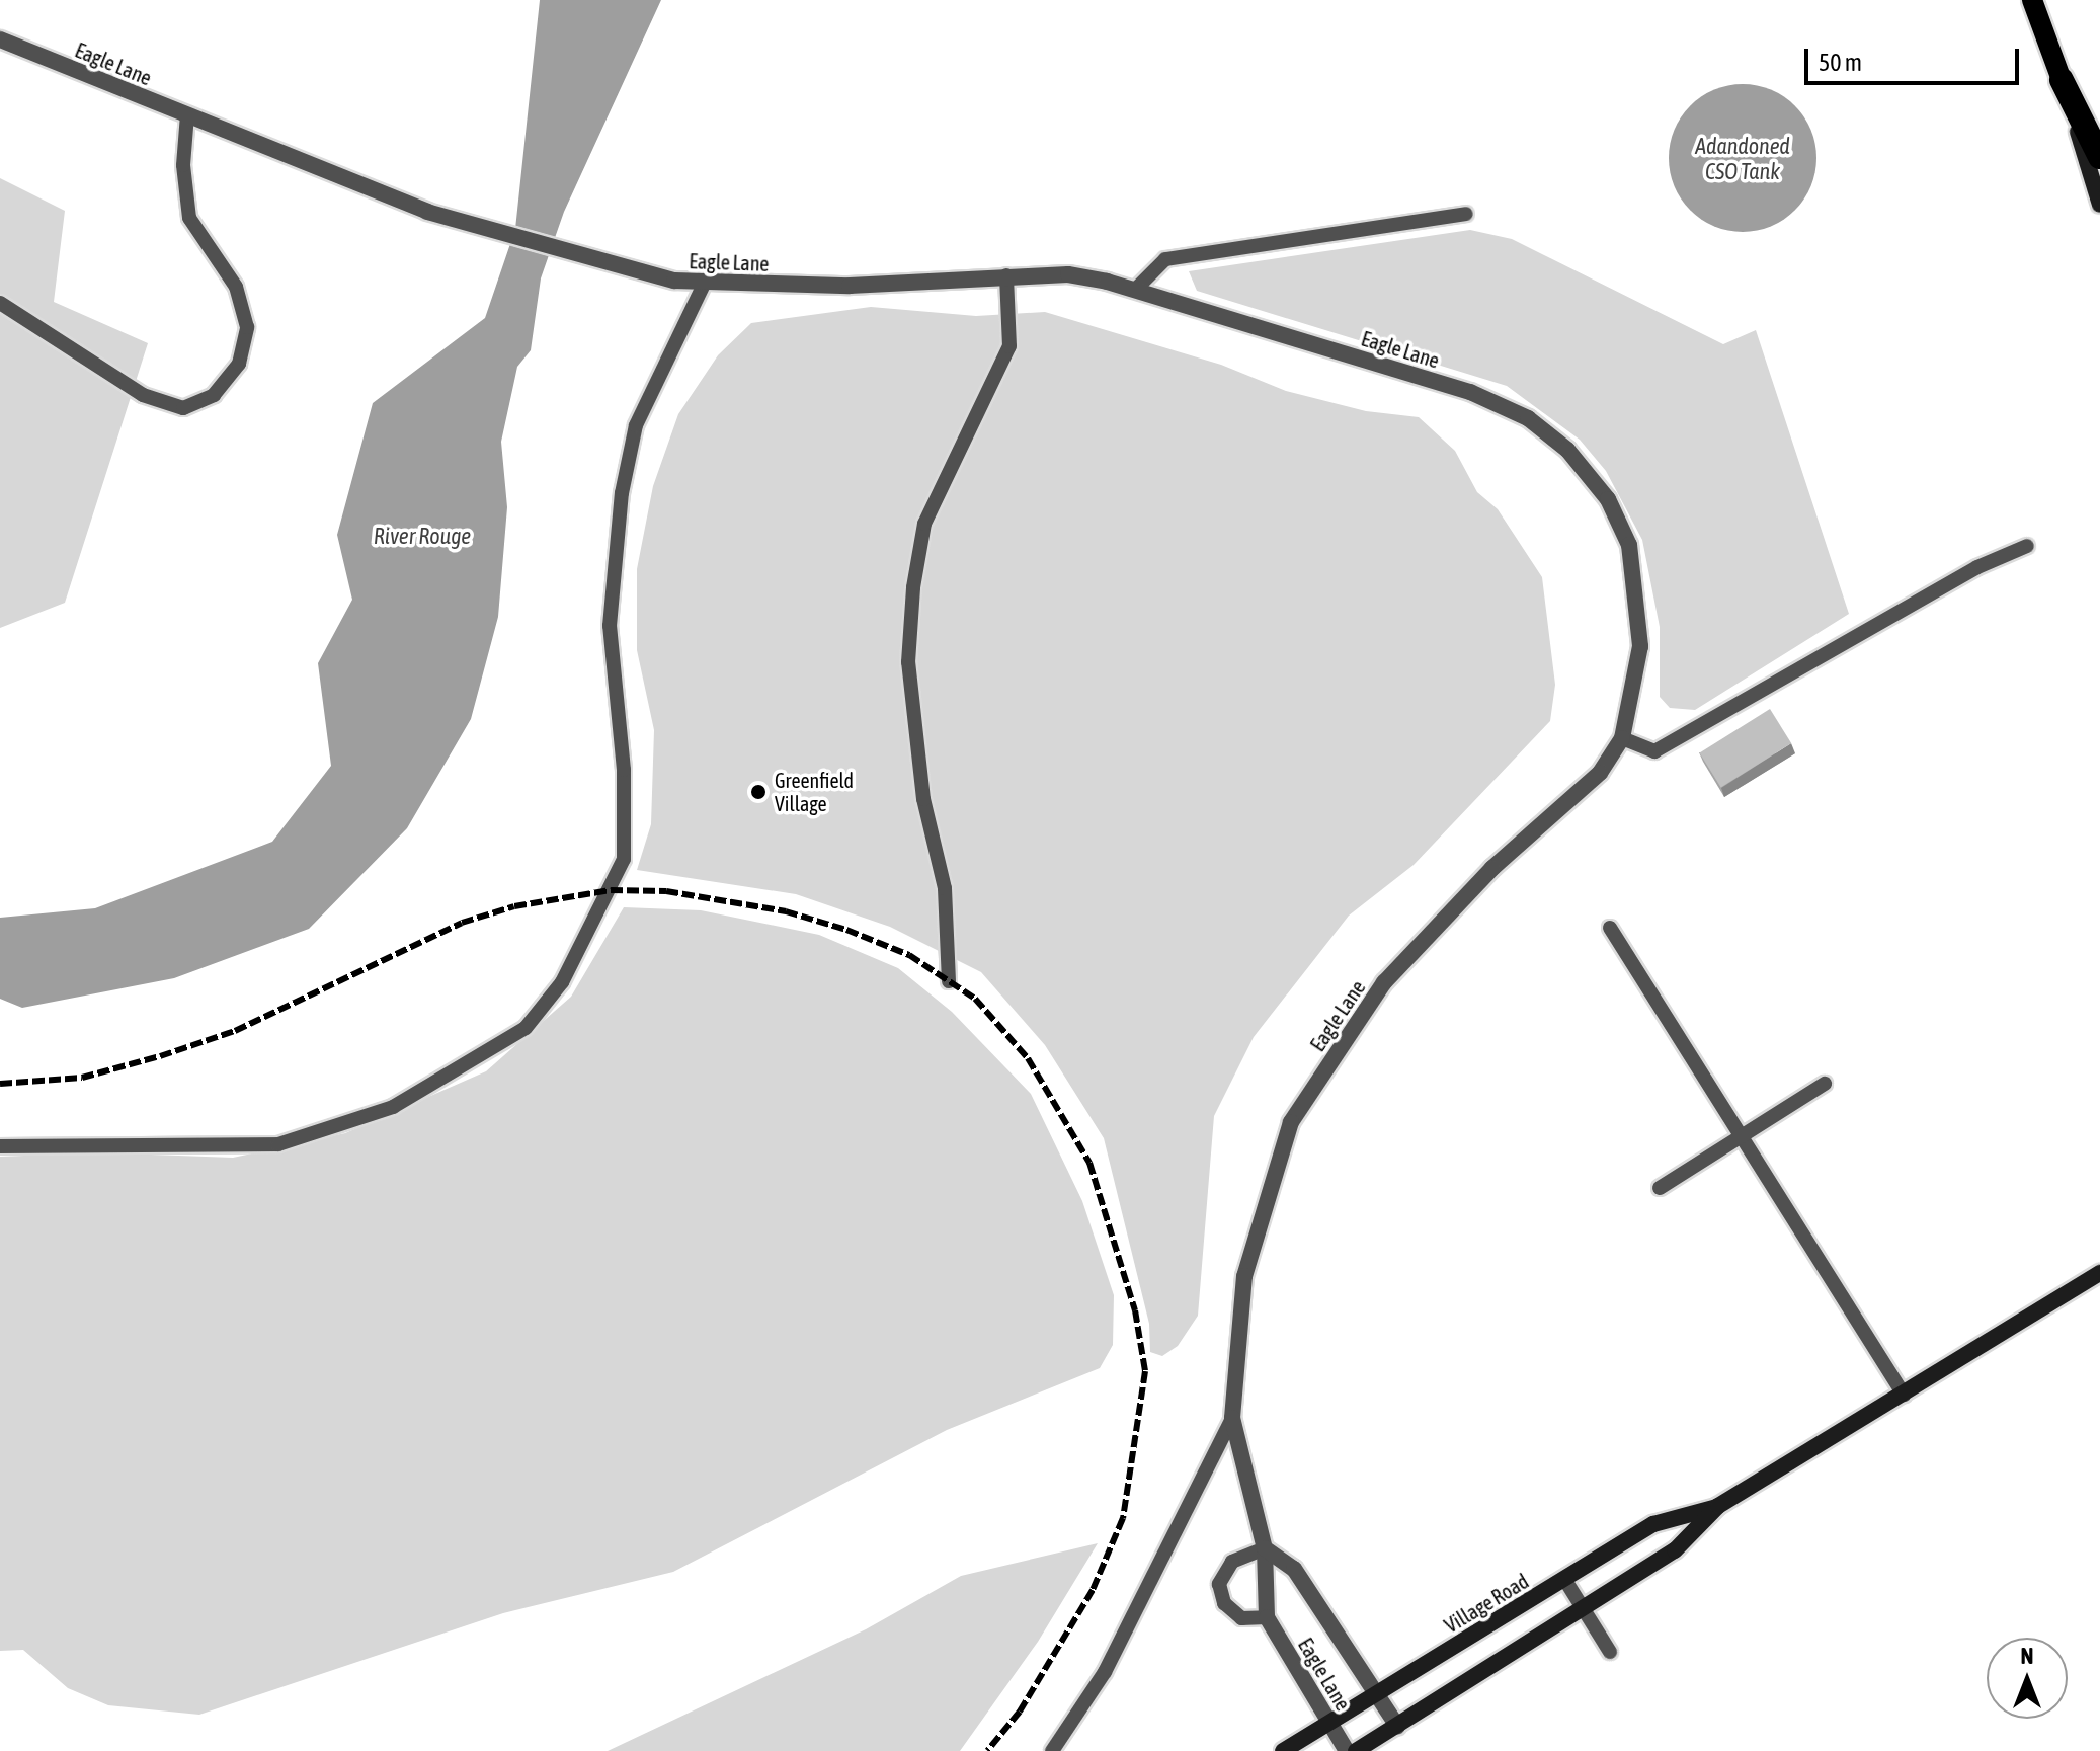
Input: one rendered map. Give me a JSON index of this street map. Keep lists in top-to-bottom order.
{
  "streets": {
    "street": ["Eagle Lane", "Village Road"]
  },
  "crossings": [
    ["Eagle Lane", "Village Road"]
  ],
  "water": ["Adandoned CSO Tank", "River Rouge"],
  "places": ["Greenfield Village"],
  "scale_bar": "50 m",
  "north": "top"
}
